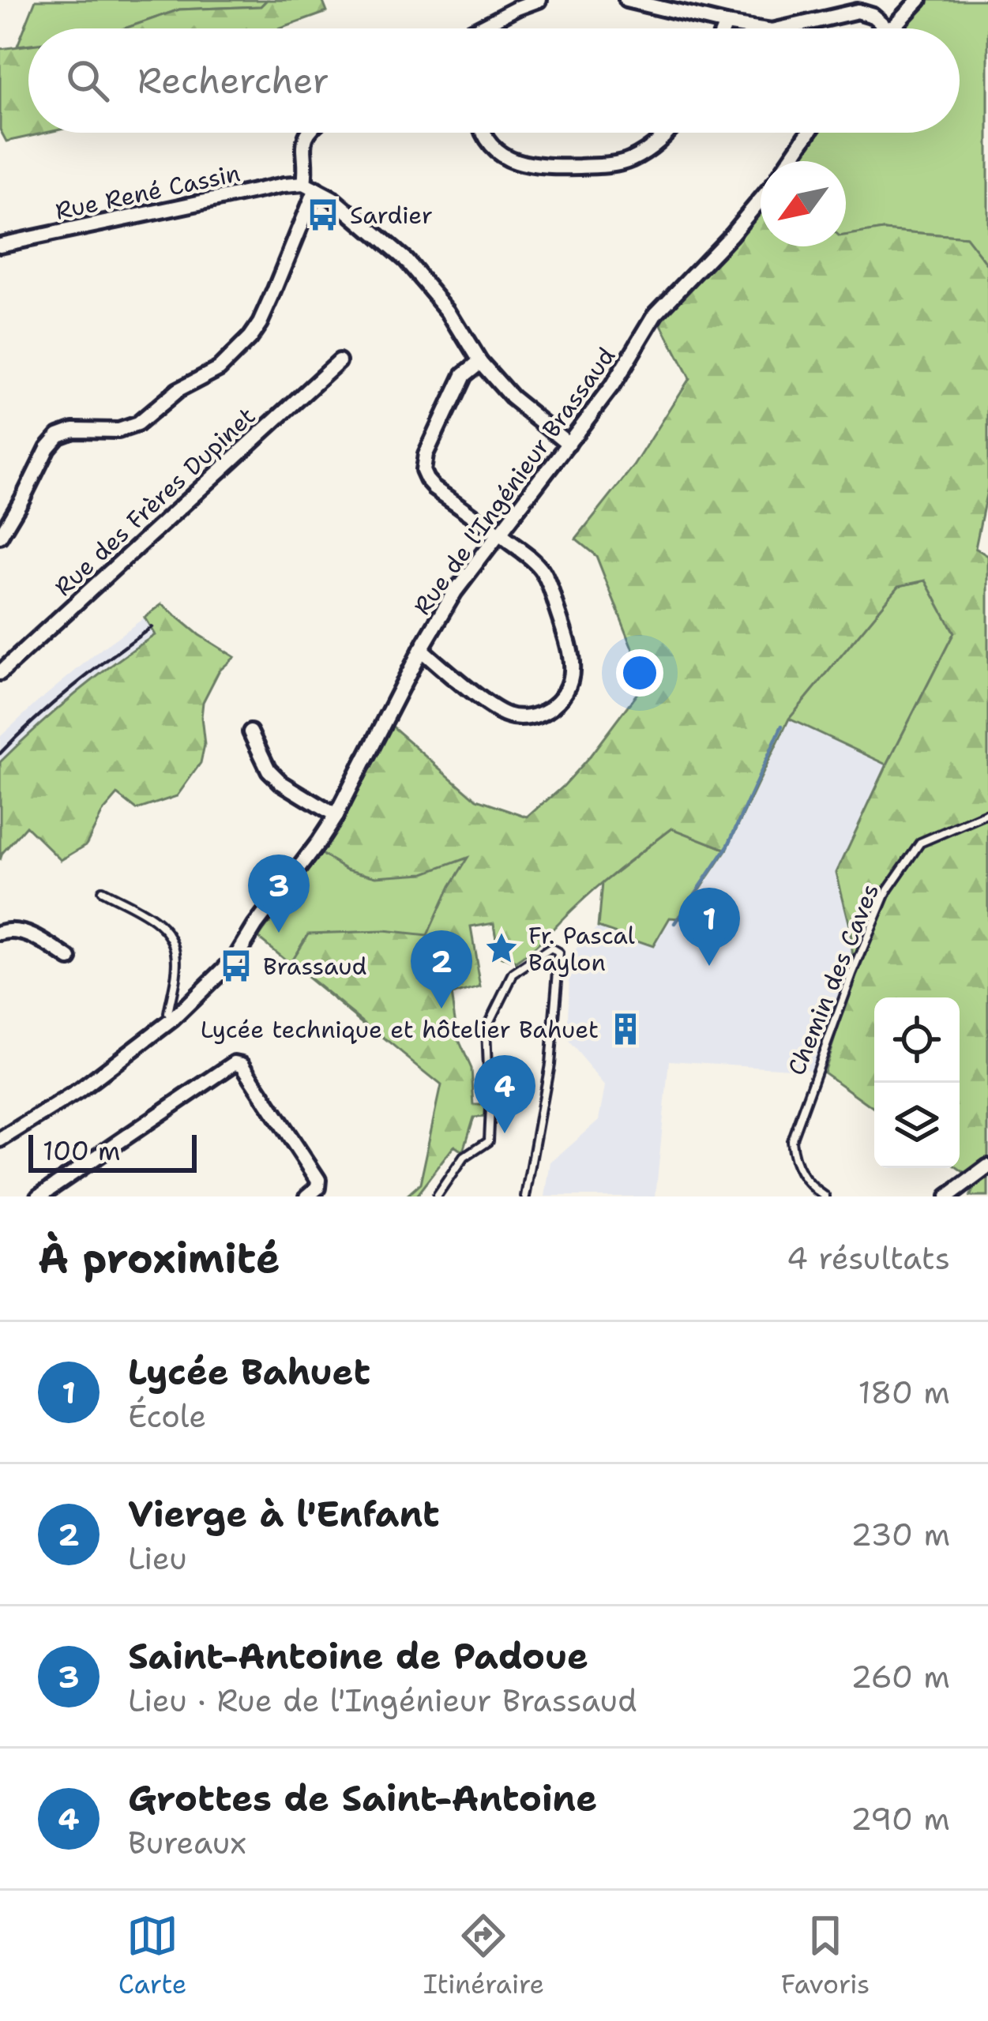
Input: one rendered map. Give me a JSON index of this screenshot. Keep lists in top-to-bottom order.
{
  "streets": {
    "street": ["Rue René Cassin", "Rue de l'Ingénieur Brassaud", "Rue des Frères Dupinet"],
    "lane": ["Chemin des Caves"]
  },
  "places": {
    "bus stop": ["Sardier", "Brassaud"],
    "place": ["Fr. Pascal Baylon"],
    "building": ["Lycée technique et hôtelier Bahuet"]
  },
  "scale_bar": "100 m",
  "north": "bottom left",
  "page": {
    "search": "Rechercher",
    "pins": [
      "3",
      "1",
      "2",
      "4"
    ],
    "scale": "100 m",
    "heading": ["À proximité", "4 résultats"],
    "list": [
      {
        "mark": "1",
        "name": "Lycée Bahuet",
        "note": "École",
        "value": "180 m"
      },
      {
        "mark": "2",
        "name": "Vierge à l'Enfant",
        "note": "Lieu",
        "value": "230 m"
      },
      {
        "mark": "3",
        "name": "Saint-Antoine de Padoue",
        "note": "Lieu · Rue de l'Ingénieur Brassaud",
        "value": "260 m"
      },
      {
        "mark": "4",
        "name": "Grottes de Saint-Antoine",
        "note": "Bureaux",
        "value": "290 m"
      }
    ],
    "nav": ["Carte", "Itinéraire", "Favoris"]
  }
}
